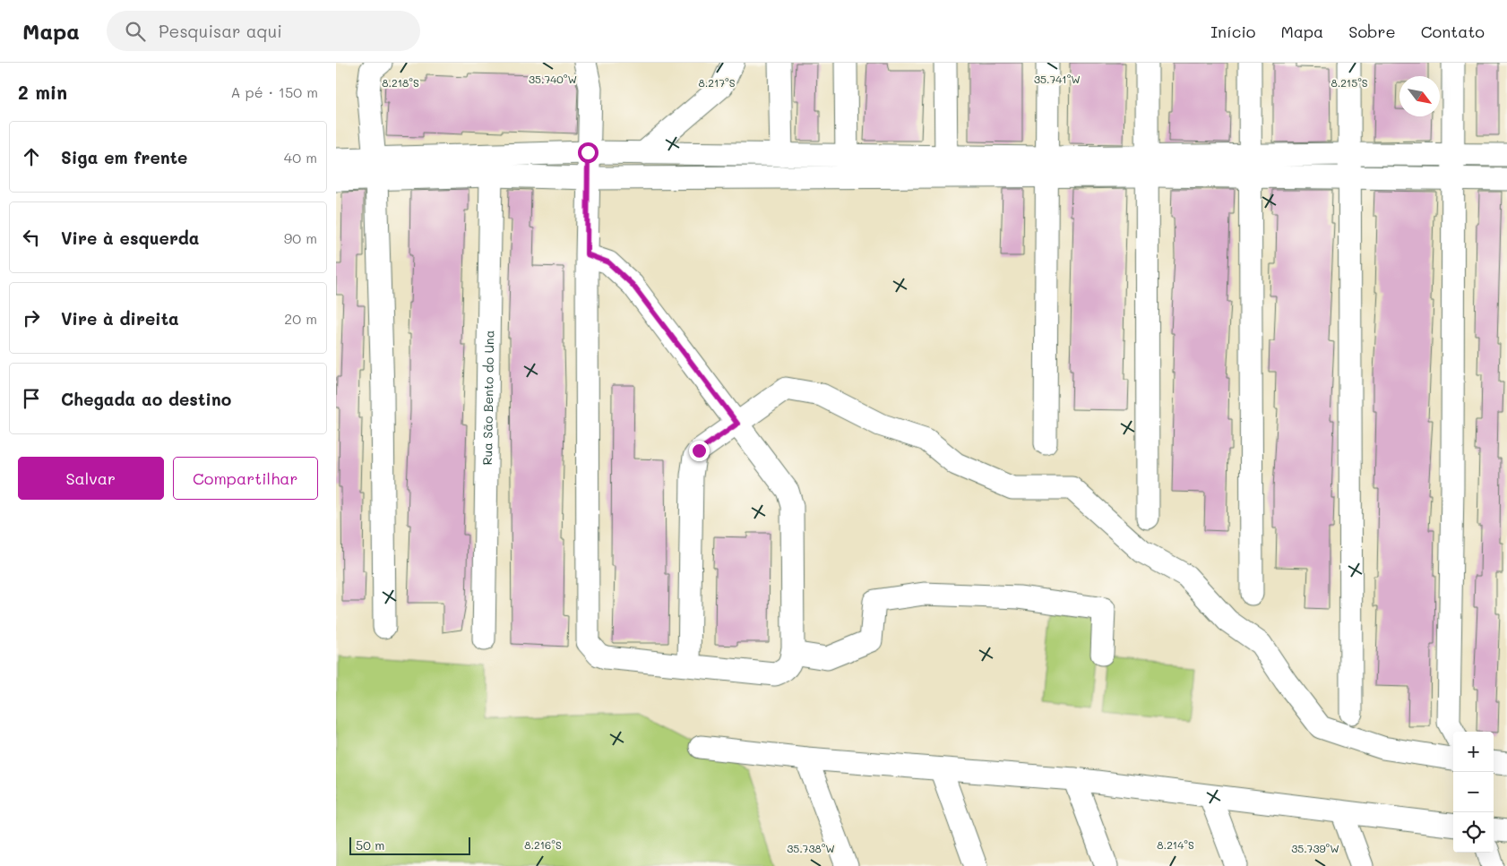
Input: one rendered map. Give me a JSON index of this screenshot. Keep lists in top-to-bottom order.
{
  "streets": {
    "street": ["Rua São Bento do Una"]
  },
  "scale_bar": "50 m",
  "north": "bottom right",
  "page": {
    "header": "Mapa",
    "search": "Pesquisar aqui",
    "nav": [
      "Início",
      "Mapa",
      "Sobre",
      "Contato"
    ],
    "heading": ["2 min", "A pé · 150 m"],
    "list": [
      ["Siga em frente", "40 m"],
      ["Vire à esquerda", "90 m"],
      ["Vire à direita", "20 m"],
      "Chegada ao destino"
    ],
    "buttons": ["Salvar", "Compartilhar"],
    "map_buttons": ["+", "−"],
    "scale": "50 m"
  },
  "coordinates": [
    "35.740°W",
    "35.741°W",
    "8.218°S",
    "8.217°S",
    "8.215°S",
    "8.216°S",
    "8.214°S",
    "35.738°W",
    "35.739°W"
  ]
}
